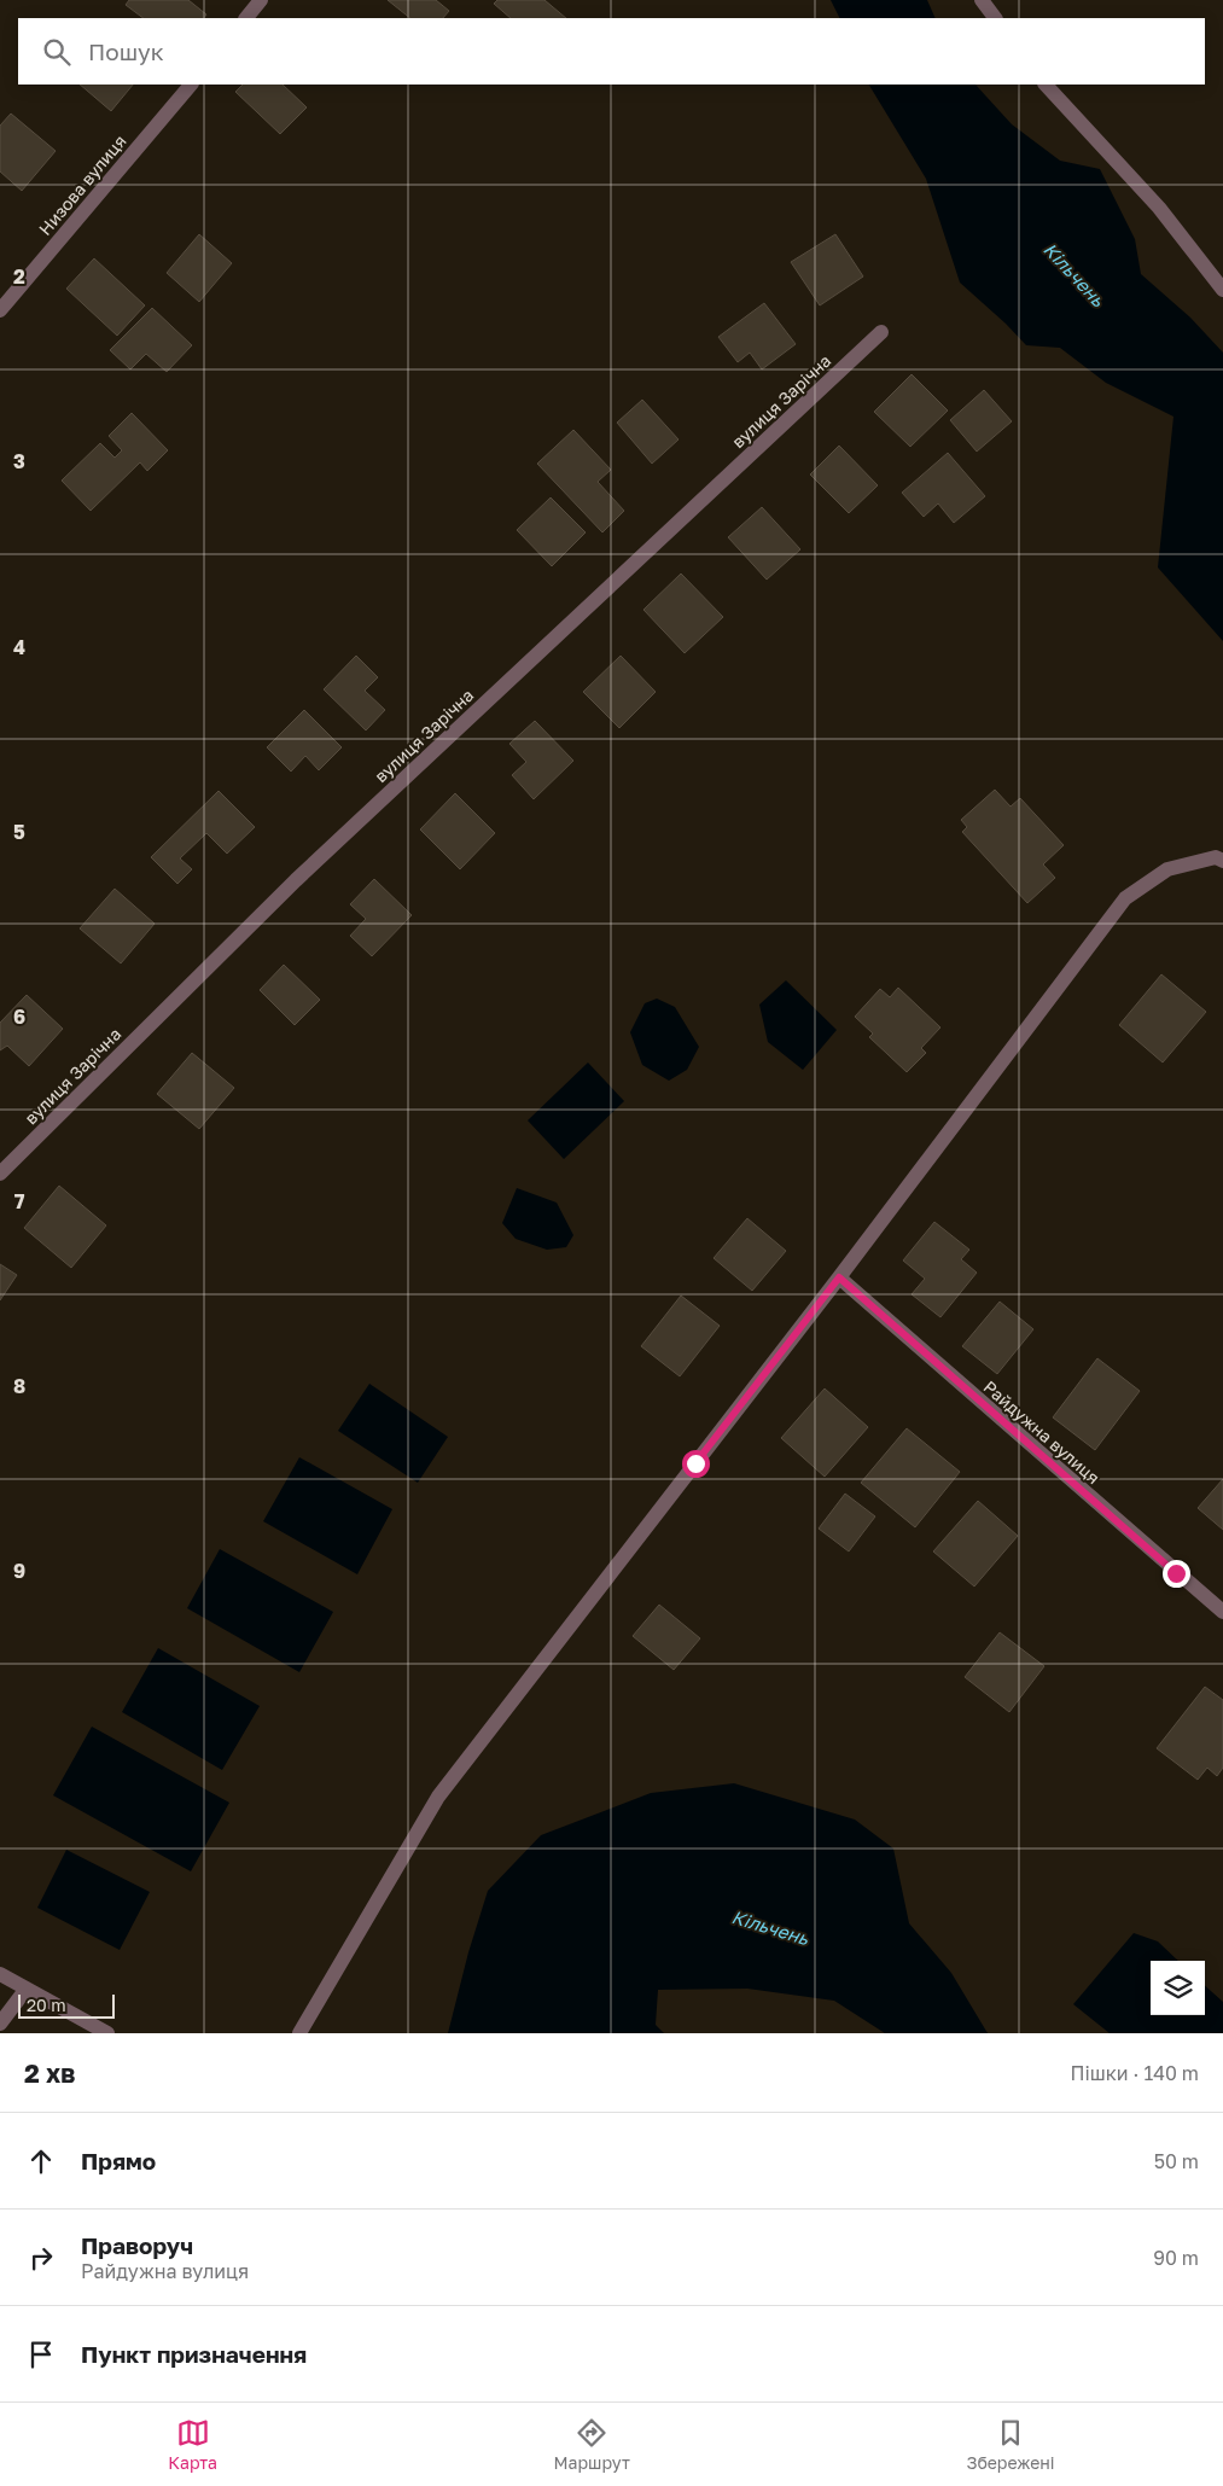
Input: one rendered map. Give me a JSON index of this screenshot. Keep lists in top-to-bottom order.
{
  "streets": {
    "street": ["Низова вулиця", "вулиця Зарічна", "Райдужна вулиця"]
  },
  "water": ["Кільчень"],
  "scale_bar": "20 m",
  "page": {
    "search": "Пошук",
    "scale": "20 m",
    "heading": ["2 хв", "Пішки · 140 m"],
    "list": [
      ["Прямо", "50 m"],
      ["Праворуч", "Райдужна вулиця", "90 m"],
      "Пункт призначення"
    ],
    "nav": ["Карта", "Маршрут", "Збережені"]
  },
  "grid": {
    "rows": [
      "2",
      "3",
      "4",
      "5",
      "6",
      "7",
      "8",
      "9"
    ]
  }
}
